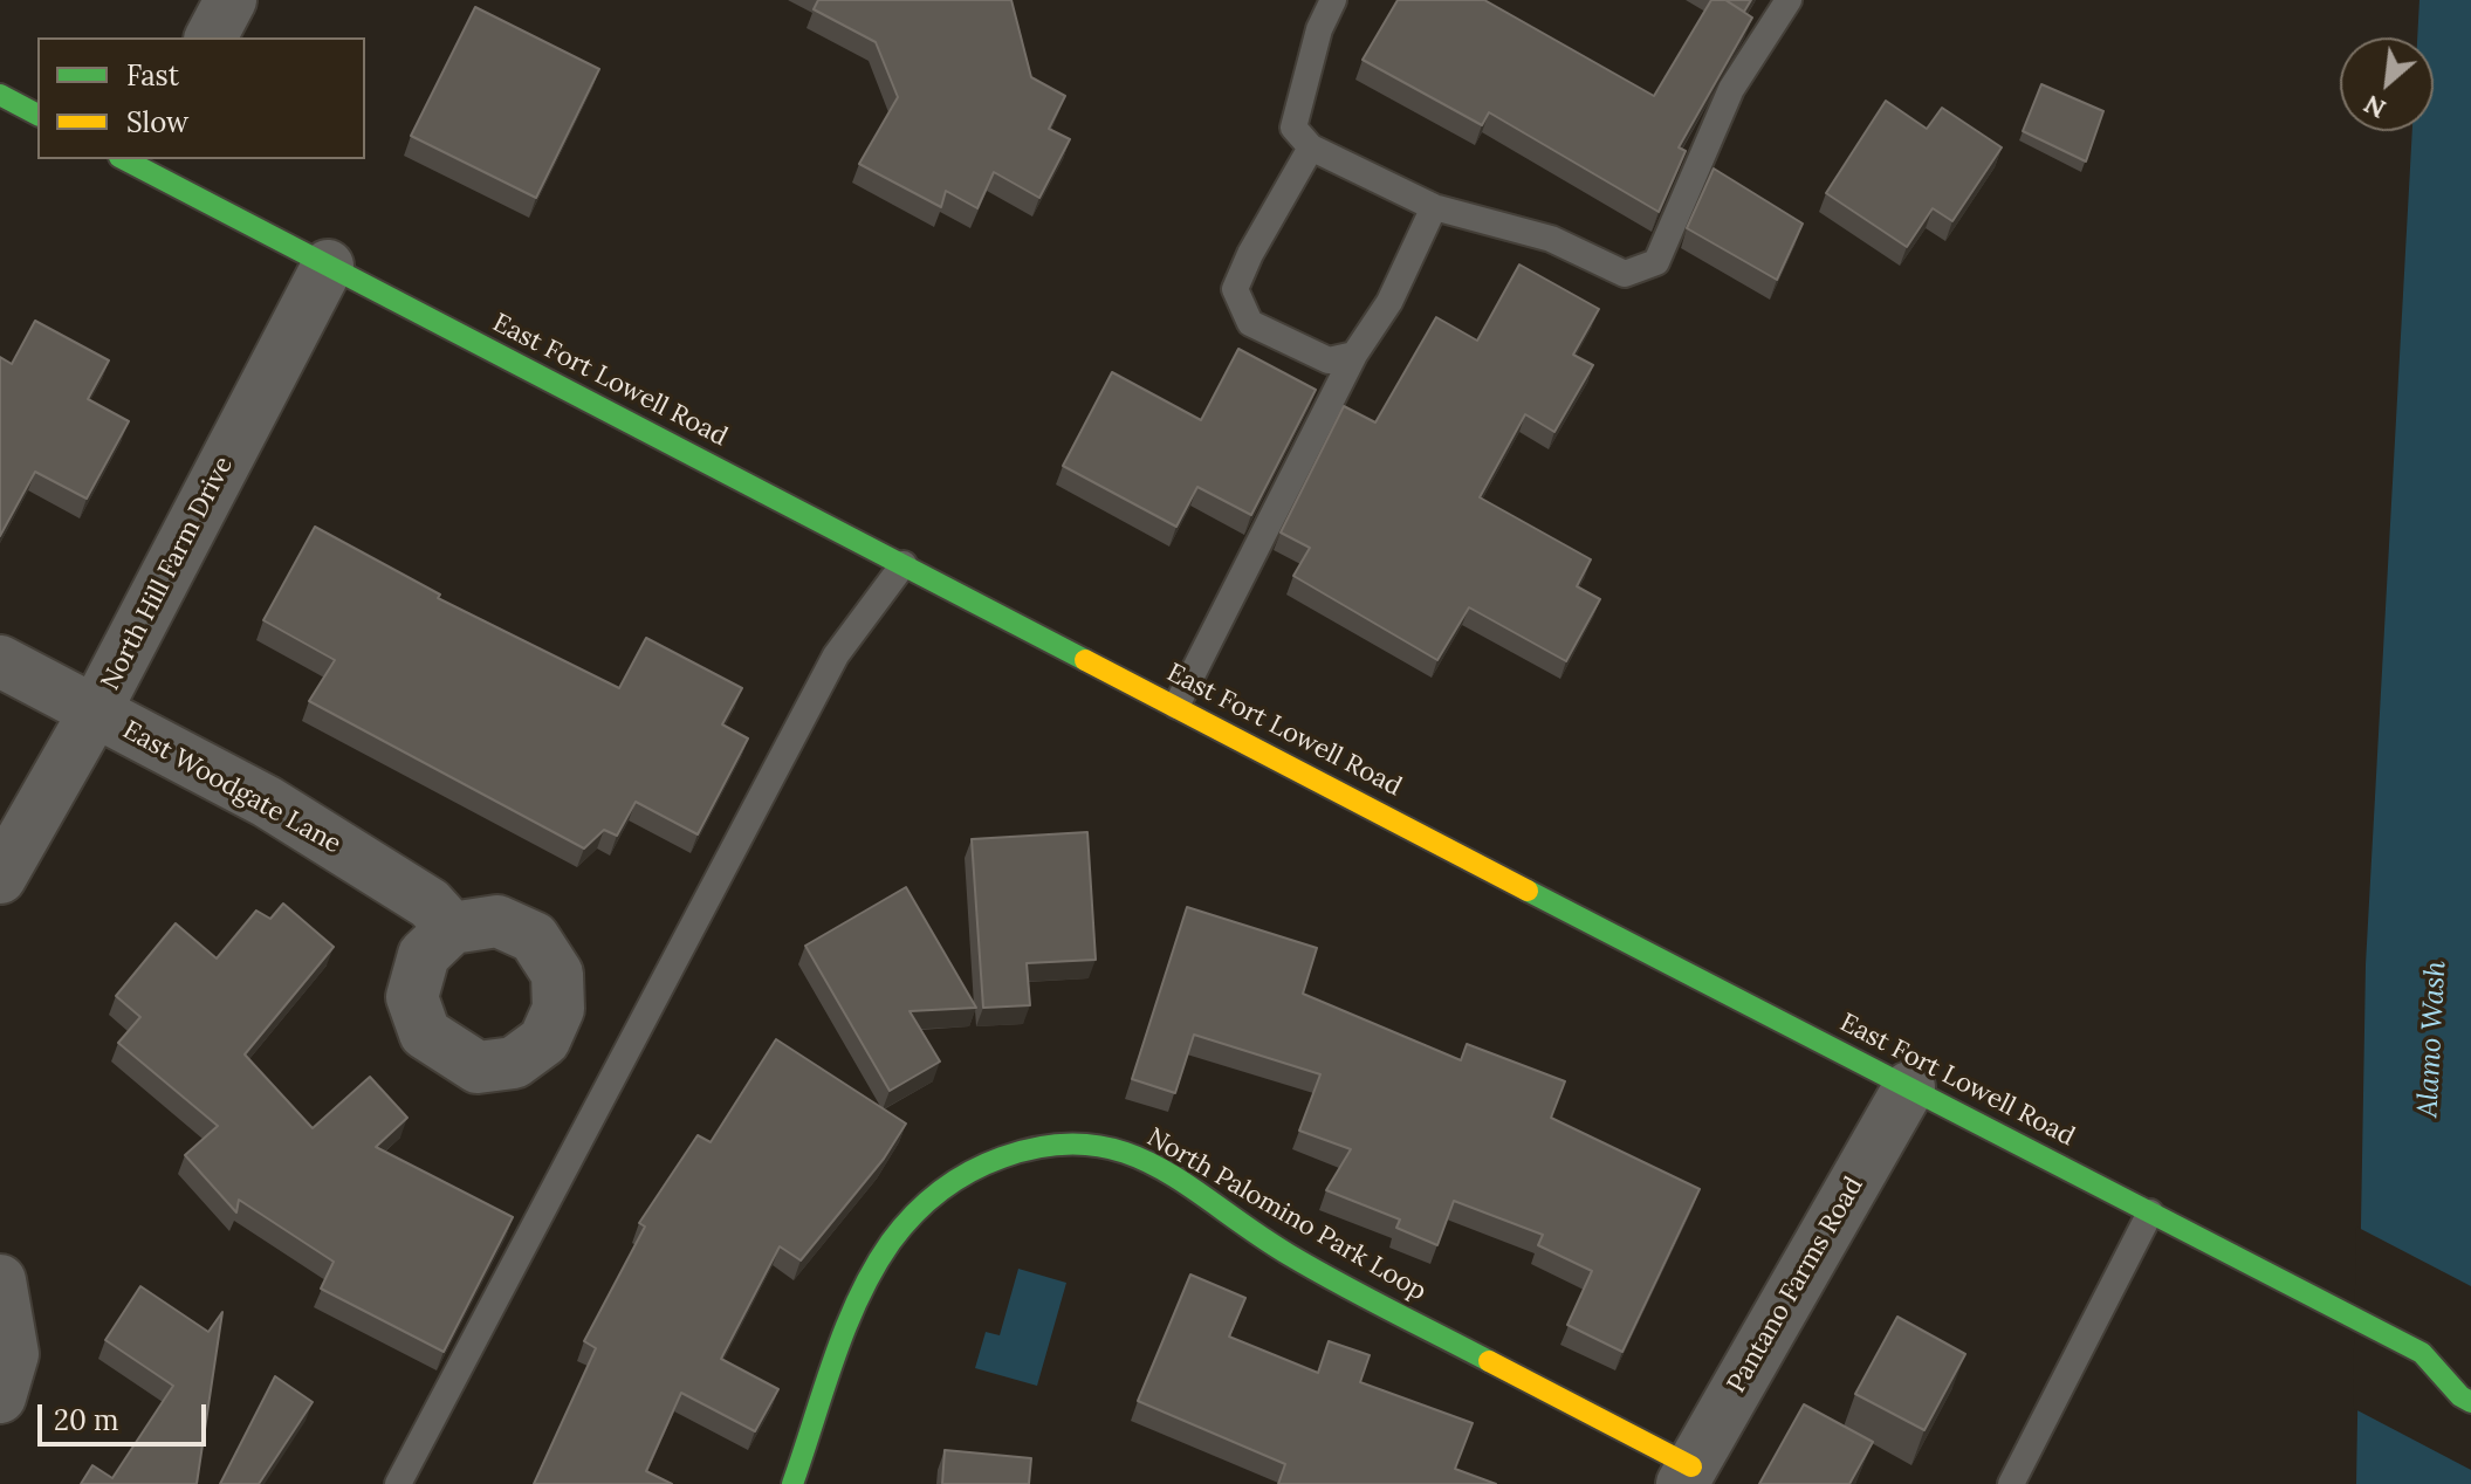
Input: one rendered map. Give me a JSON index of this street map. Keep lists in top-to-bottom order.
{
  "streets": {
    "street": [
      "East Fort Lowell Road",
      "North Hill Farm Drive",
      "East Woodgate Lane",
      "North Palomino Park Loop",
      "Pantano Farms Road"
    ]
  },
  "crossings": [
    ["East Fort Lowell Road", "North Hill Farm Drive"],
    ["East Fort Lowell Road", "Pantano Farms Road"],
    ["North Hill Farm Drive", "East Woodgate Lane"],
    ["North Palomino Park Loop", "Pantano Farms Road"]
  ],
  "water": ["Alamo Wash"],
  "legend": ["Fast", "Slow"],
  "scale_bar": "20 m",
  "north": "bottom left"
}
